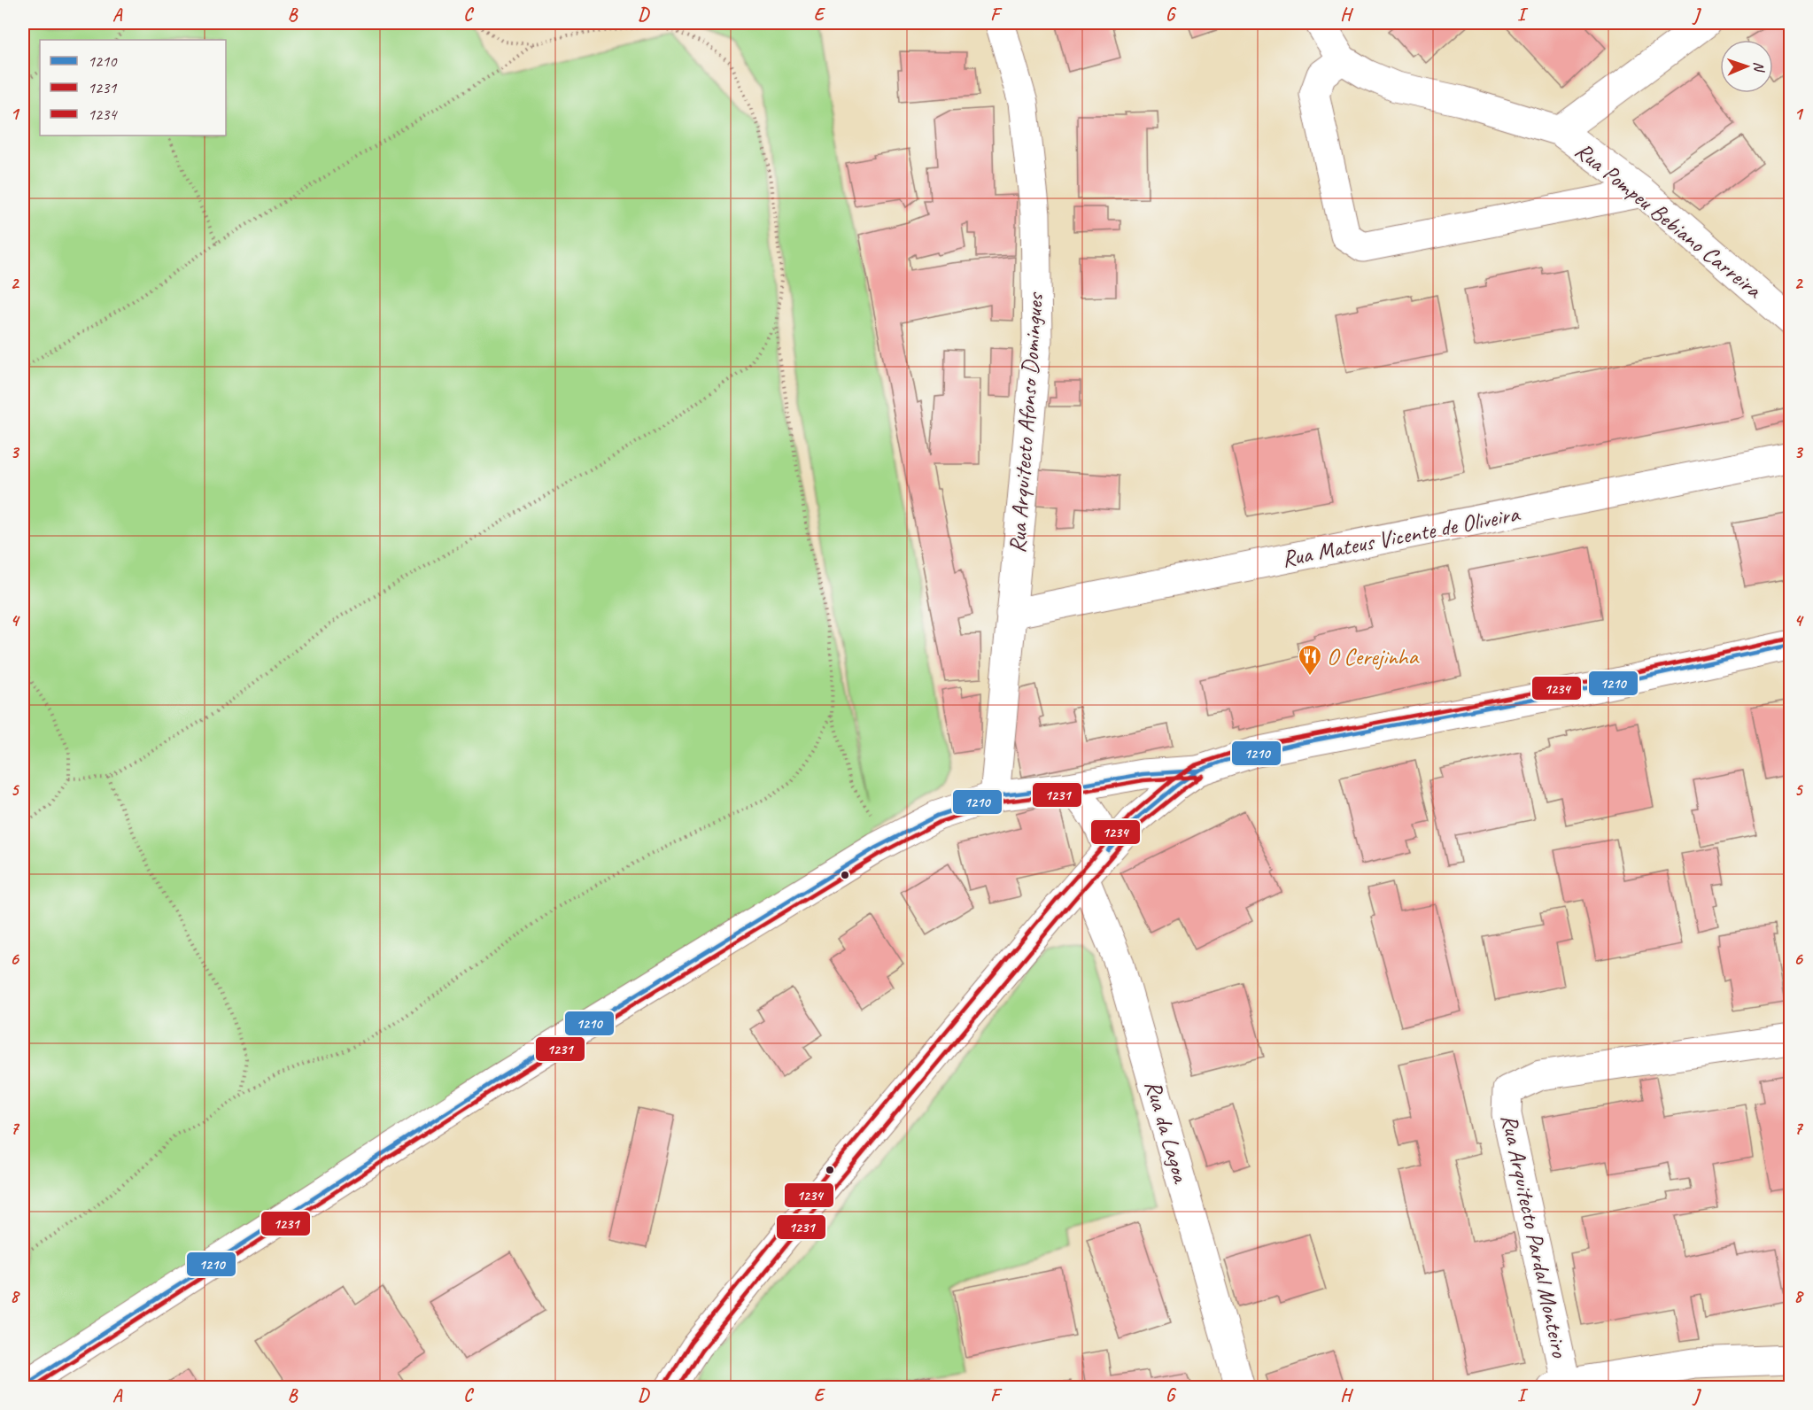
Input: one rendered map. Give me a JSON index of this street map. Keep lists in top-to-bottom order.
{
  "streets": {
    "street": [
      "Rua Pompeu Bebiano Carreira",
      "Rua Arquitecto Afonso Domingues",
      "Rua Mateus Vicente de Oliveira",
      "Rua da Lagoa",
      "Rua Arquitecto Pardal Monteiro"
    ]
  },
  "crossings": [
    ["Rua Arquitecto Afonso Domingues", "Rua Mateus Vicente de Oliveira"]
  ],
  "places": {
    "restaurant": ["O Cerejinha"]
  },
  "lines": ["transit line 1234", "transit line 1210", "transit line 1231"],
  "legend": ["1210", "1231", "1234"],
  "north": "right",
  "grid": {
    "columns": [
      "A",
      "B",
      "C",
      "D",
      "E",
      "F",
      "G",
      "H",
      "I",
      "J"
    ],
    "rows": [
      "1",
      "2",
      "3",
      "4",
      "5",
      "6",
      "7",
      "8"
    ]
  }
}
